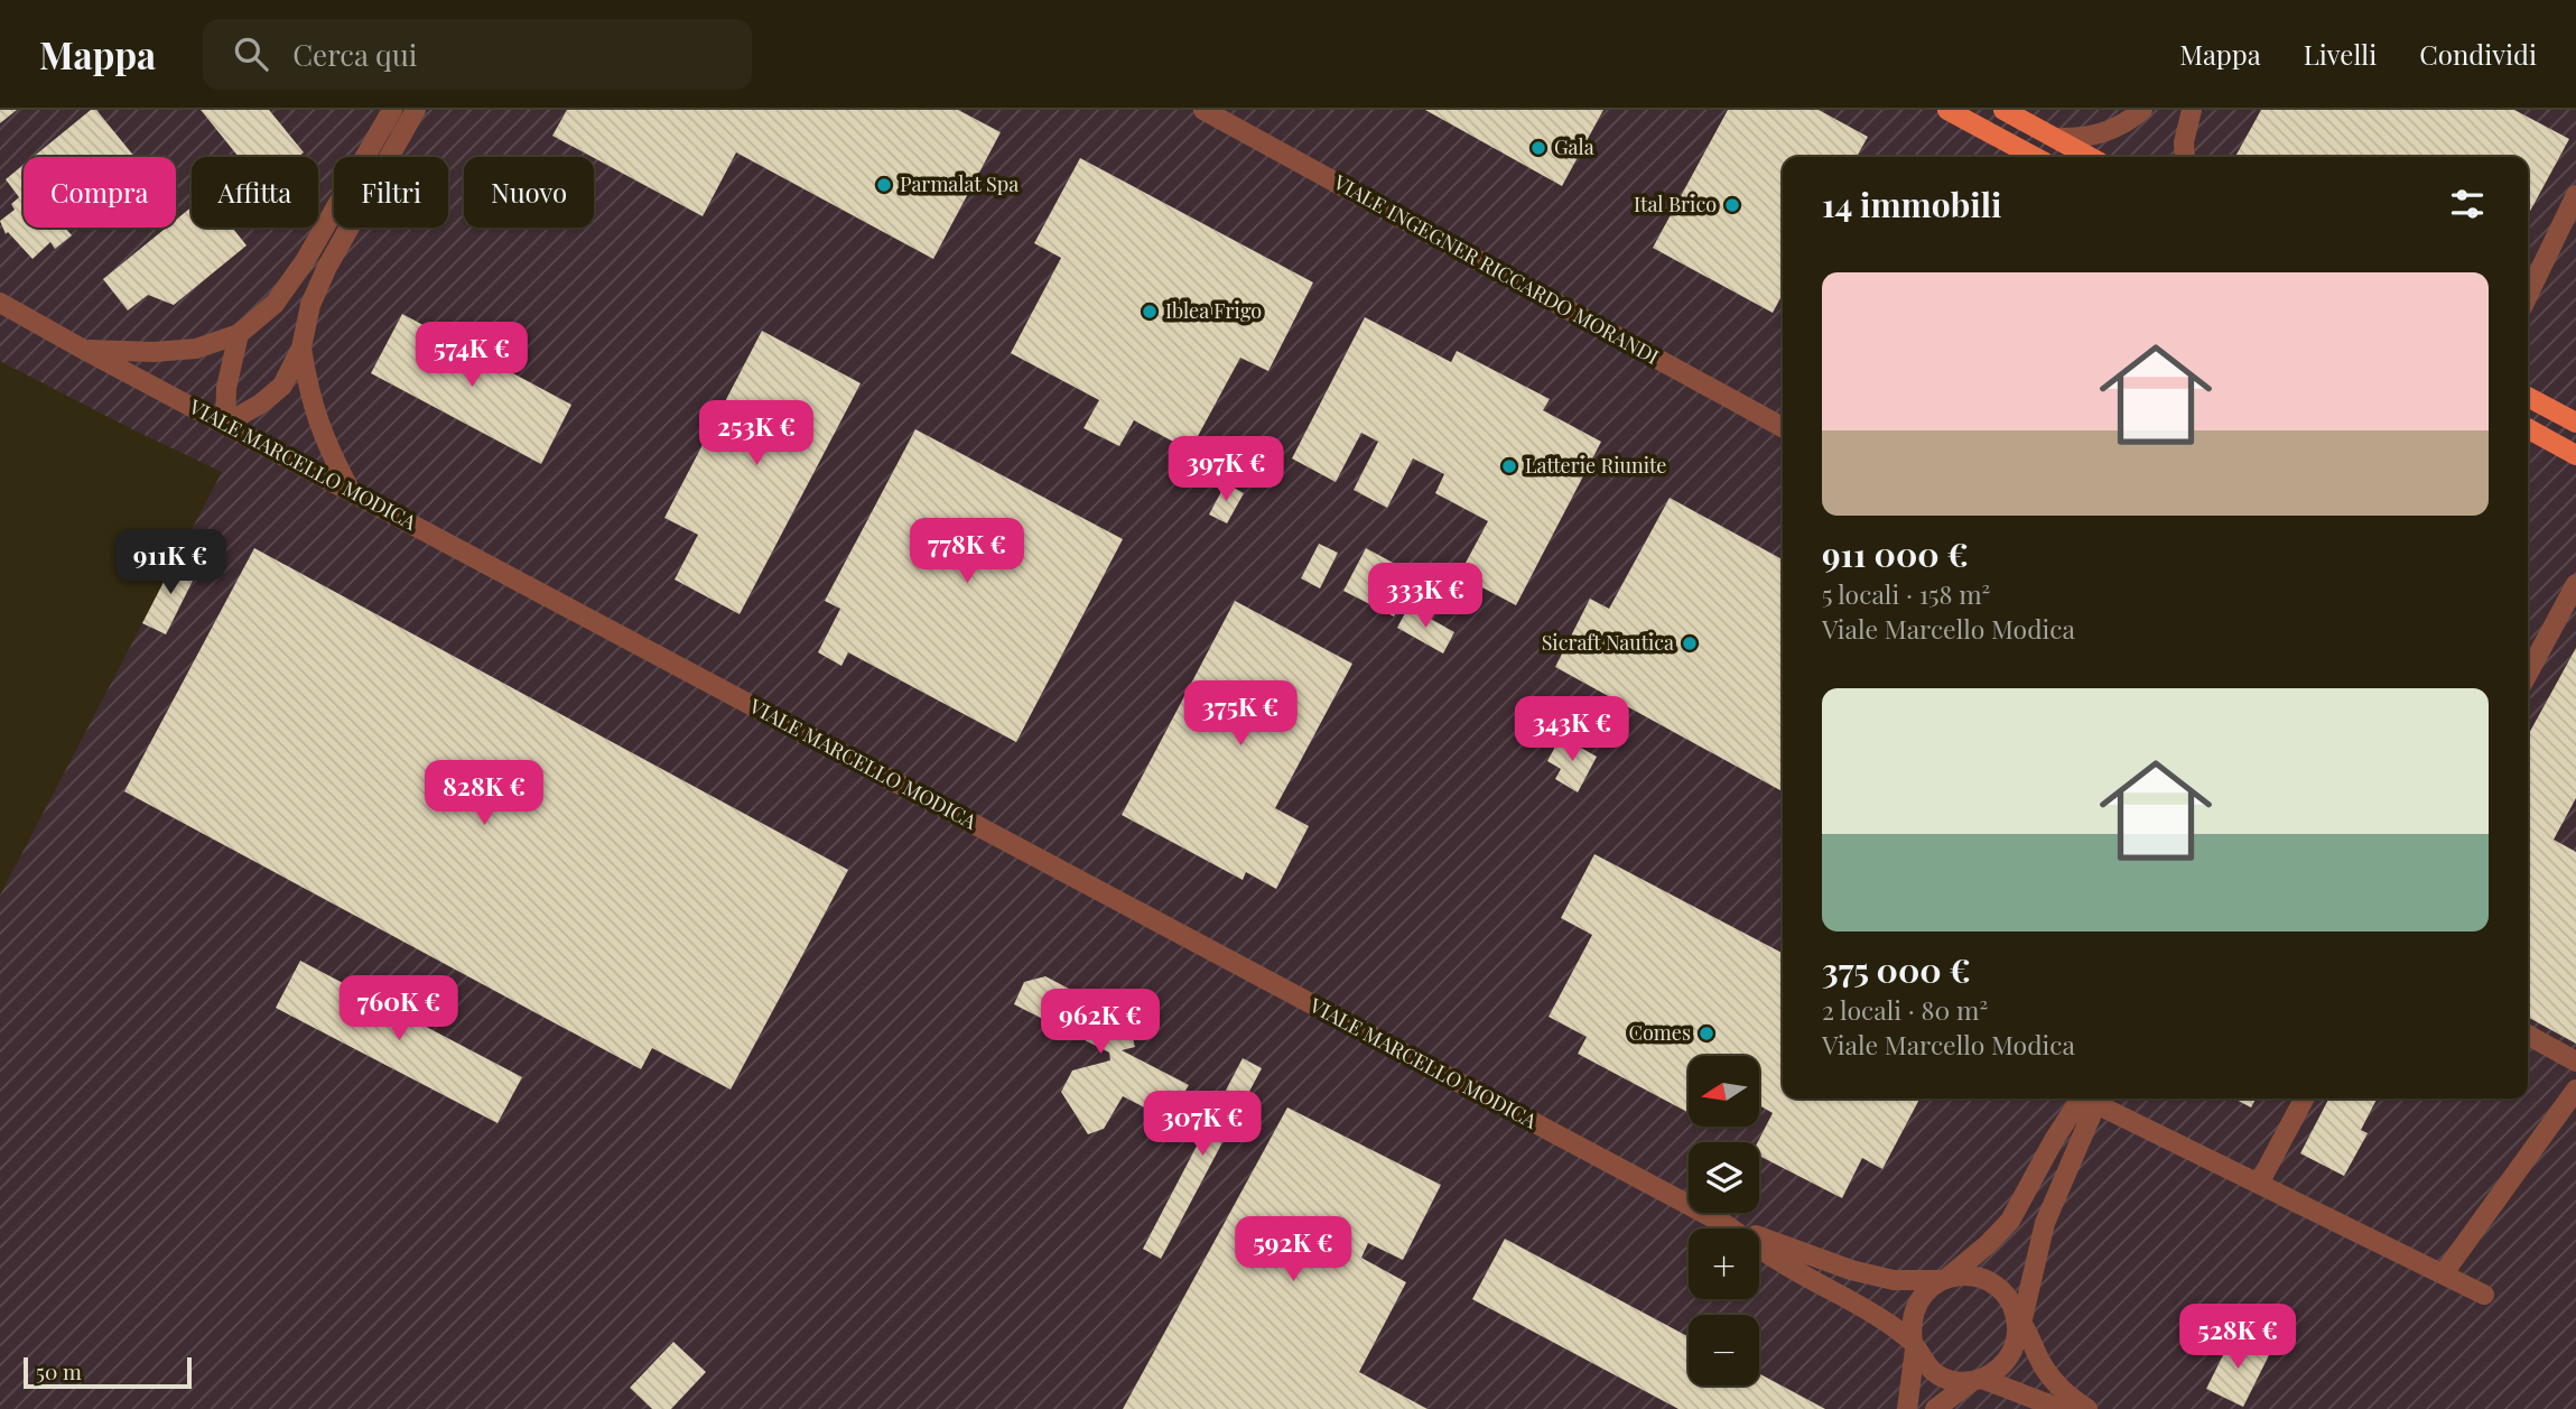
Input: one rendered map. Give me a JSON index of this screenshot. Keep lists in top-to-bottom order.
{
  "streets": {
    "street": ["VIALE INGEGNER RICCARDO MORANDI", "VIALE MARCELLO MODICA"]
  },
  "places": [
    "Gala",
    "Parmalat Spa",
    "Ital Brico",
    "Iblea Frigo",
    "Latterie Riunite",
    "Sicraft Nautica",
    "Comes"
  ],
  "scale_bar": "50 m",
  "north": "left",
  "page": {
    "header": "Mappa",
    "search": "Cerca qui",
    "nav": ["Mappa", "Livelli", "Condividi"],
    "chip": [
      "Compra",
      "Affitta",
      "Filtri",
      "Nuovo"
    ],
    "heading": "14 immobili",
    "list": [
      {
        "name": "911 000 €",
        "note": "5 locali · 158 m² · Viale Marcello Modica"
      },
      {
        "name": "375 000 €",
        "note": "2 locali · 80 m² · Viale Marcello Modica"
      }
    ],
    "price": [
      "574K €",
      "253K €",
      "397K €",
      "778K €",
      "911K €",
      "333K €",
      "375K €",
      "343K €",
      "828K €",
      "760K €",
      "962K €",
      "307K €",
      "592K €",
      "528K €"
    ],
    "map_buttons": ["+", "−"],
    "scale": "50 m"
  }
}
